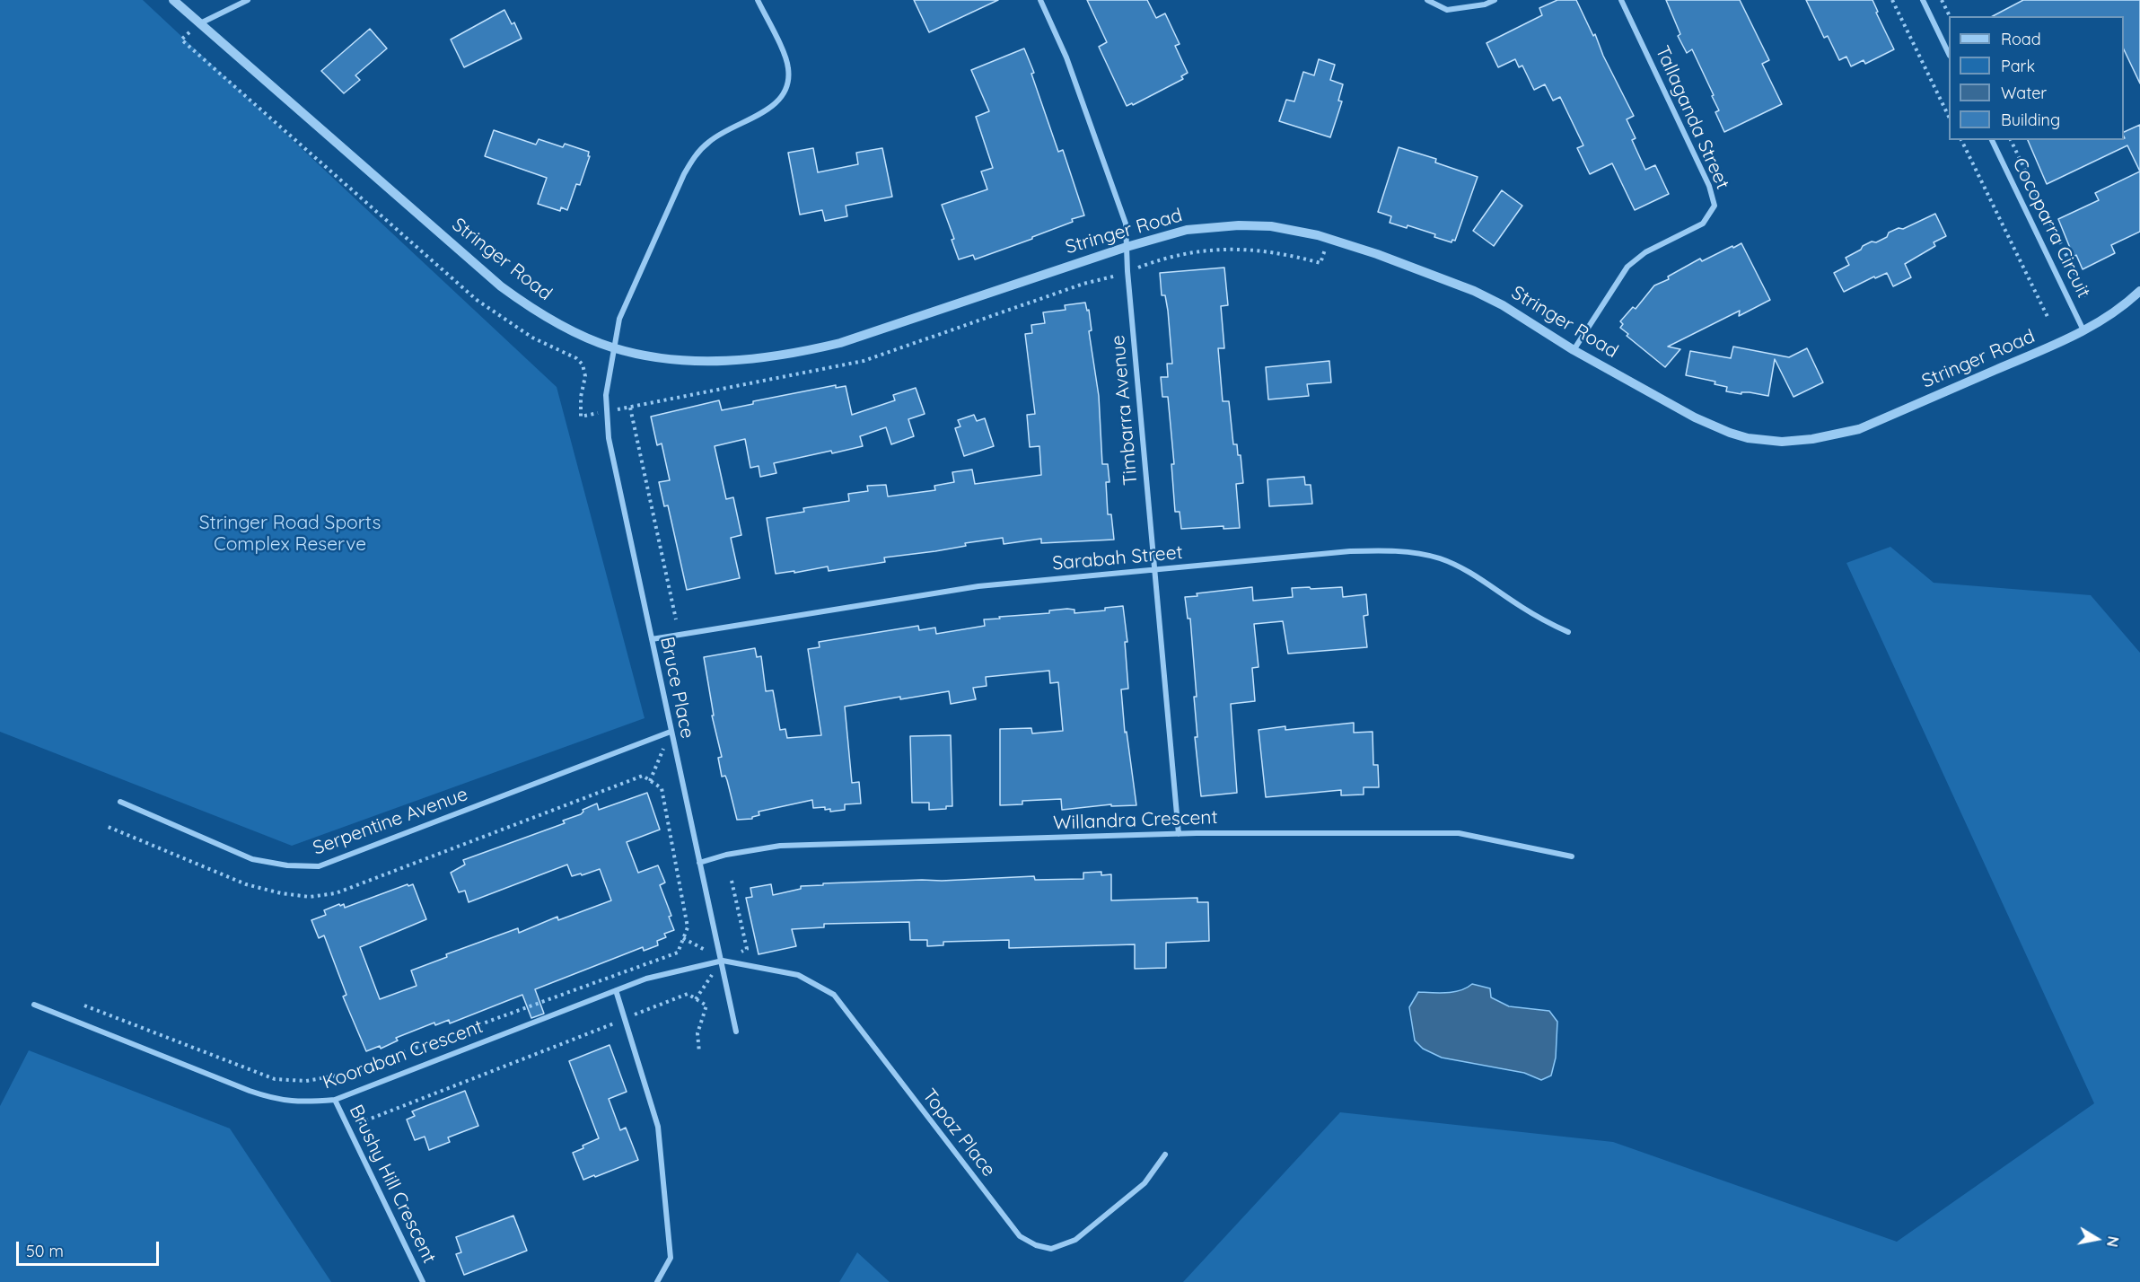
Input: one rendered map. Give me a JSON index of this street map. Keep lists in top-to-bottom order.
{
  "streets": {
    "street": [
      "Tallaganda Street",
      "Cocoparra Circuit",
      "Stringer Road",
      "Timbarra Avenue",
      "Sarabah Street",
      "Bruce Place",
      "Willandra Crescent",
      "Serpentine Avenue",
      "Kooraban Crescent",
      "Topaz Place",
      "Brushy Hill Crescent"
    ]
  },
  "crossings": [
    ["Tallaganda Street", "Stringer Road"],
    ["Cocoparra Circuit", "Stringer Road"],
    ["Stringer Road", "Timbarra Avenue"],
    ["Stringer Road", "Bruce Place"],
    ["Timbarra Avenue", "Sarabah Street"],
    ["Timbarra Avenue", "Willandra Crescent"],
    ["Sarabah Street", "Bruce Place"],
    ["Bruce Place", "Willandra Crescent"],
    ["Bruce Place", "Serpentine Avenue"],
    ["Bruce Place", "Kooraban Crescent"],
    ["Bruce Place", "Topaz Place"],
    ["Kooraban Crescent", "Topaz Place"],
    ["Kooraban Crescent", "Brushy Hill Crescent"]
  ],
  "parks": ["Stringer Road Sports Complex Reserve"],
  "legend": [
    "Road",
    "Park",
    "Water",
    "Building"
  ],
  "scale_bar": "50 m",
  "north": "right"
}
